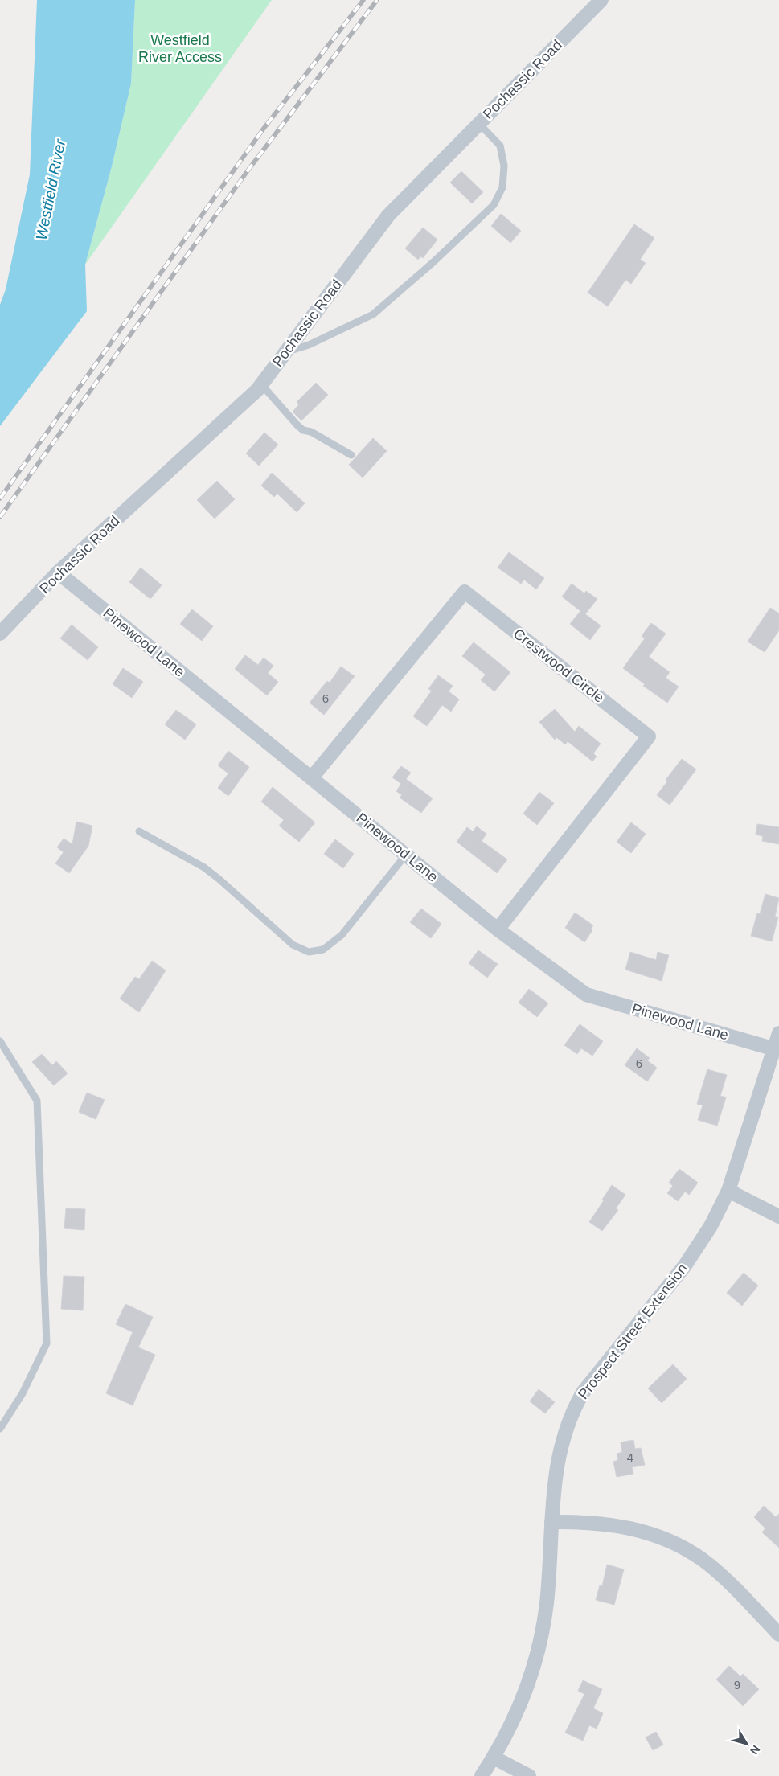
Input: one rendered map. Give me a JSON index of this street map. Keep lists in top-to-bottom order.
{
  "streets": {
    "street": [
      "Pochassic Road",
      "Pinewood Lane",
      "Crestwood Circle",
      "Prospect Street Extension"
    ]
  },
  "crossings": [
    ["Pochassic Road", "Pinewood Lane"],
    ["Pinewood Lane", "Crestwood Circle"],
    ["Pinewood Lane", "Prospect Street Extension"]
  ],
  "water": ["Westfield River"],
  "parks": ["Westfield River Access"],
  "house_numbers": [
    "6",
    "6",
    "4",
    "9"
  ],
  "north": "bottom right"
}
